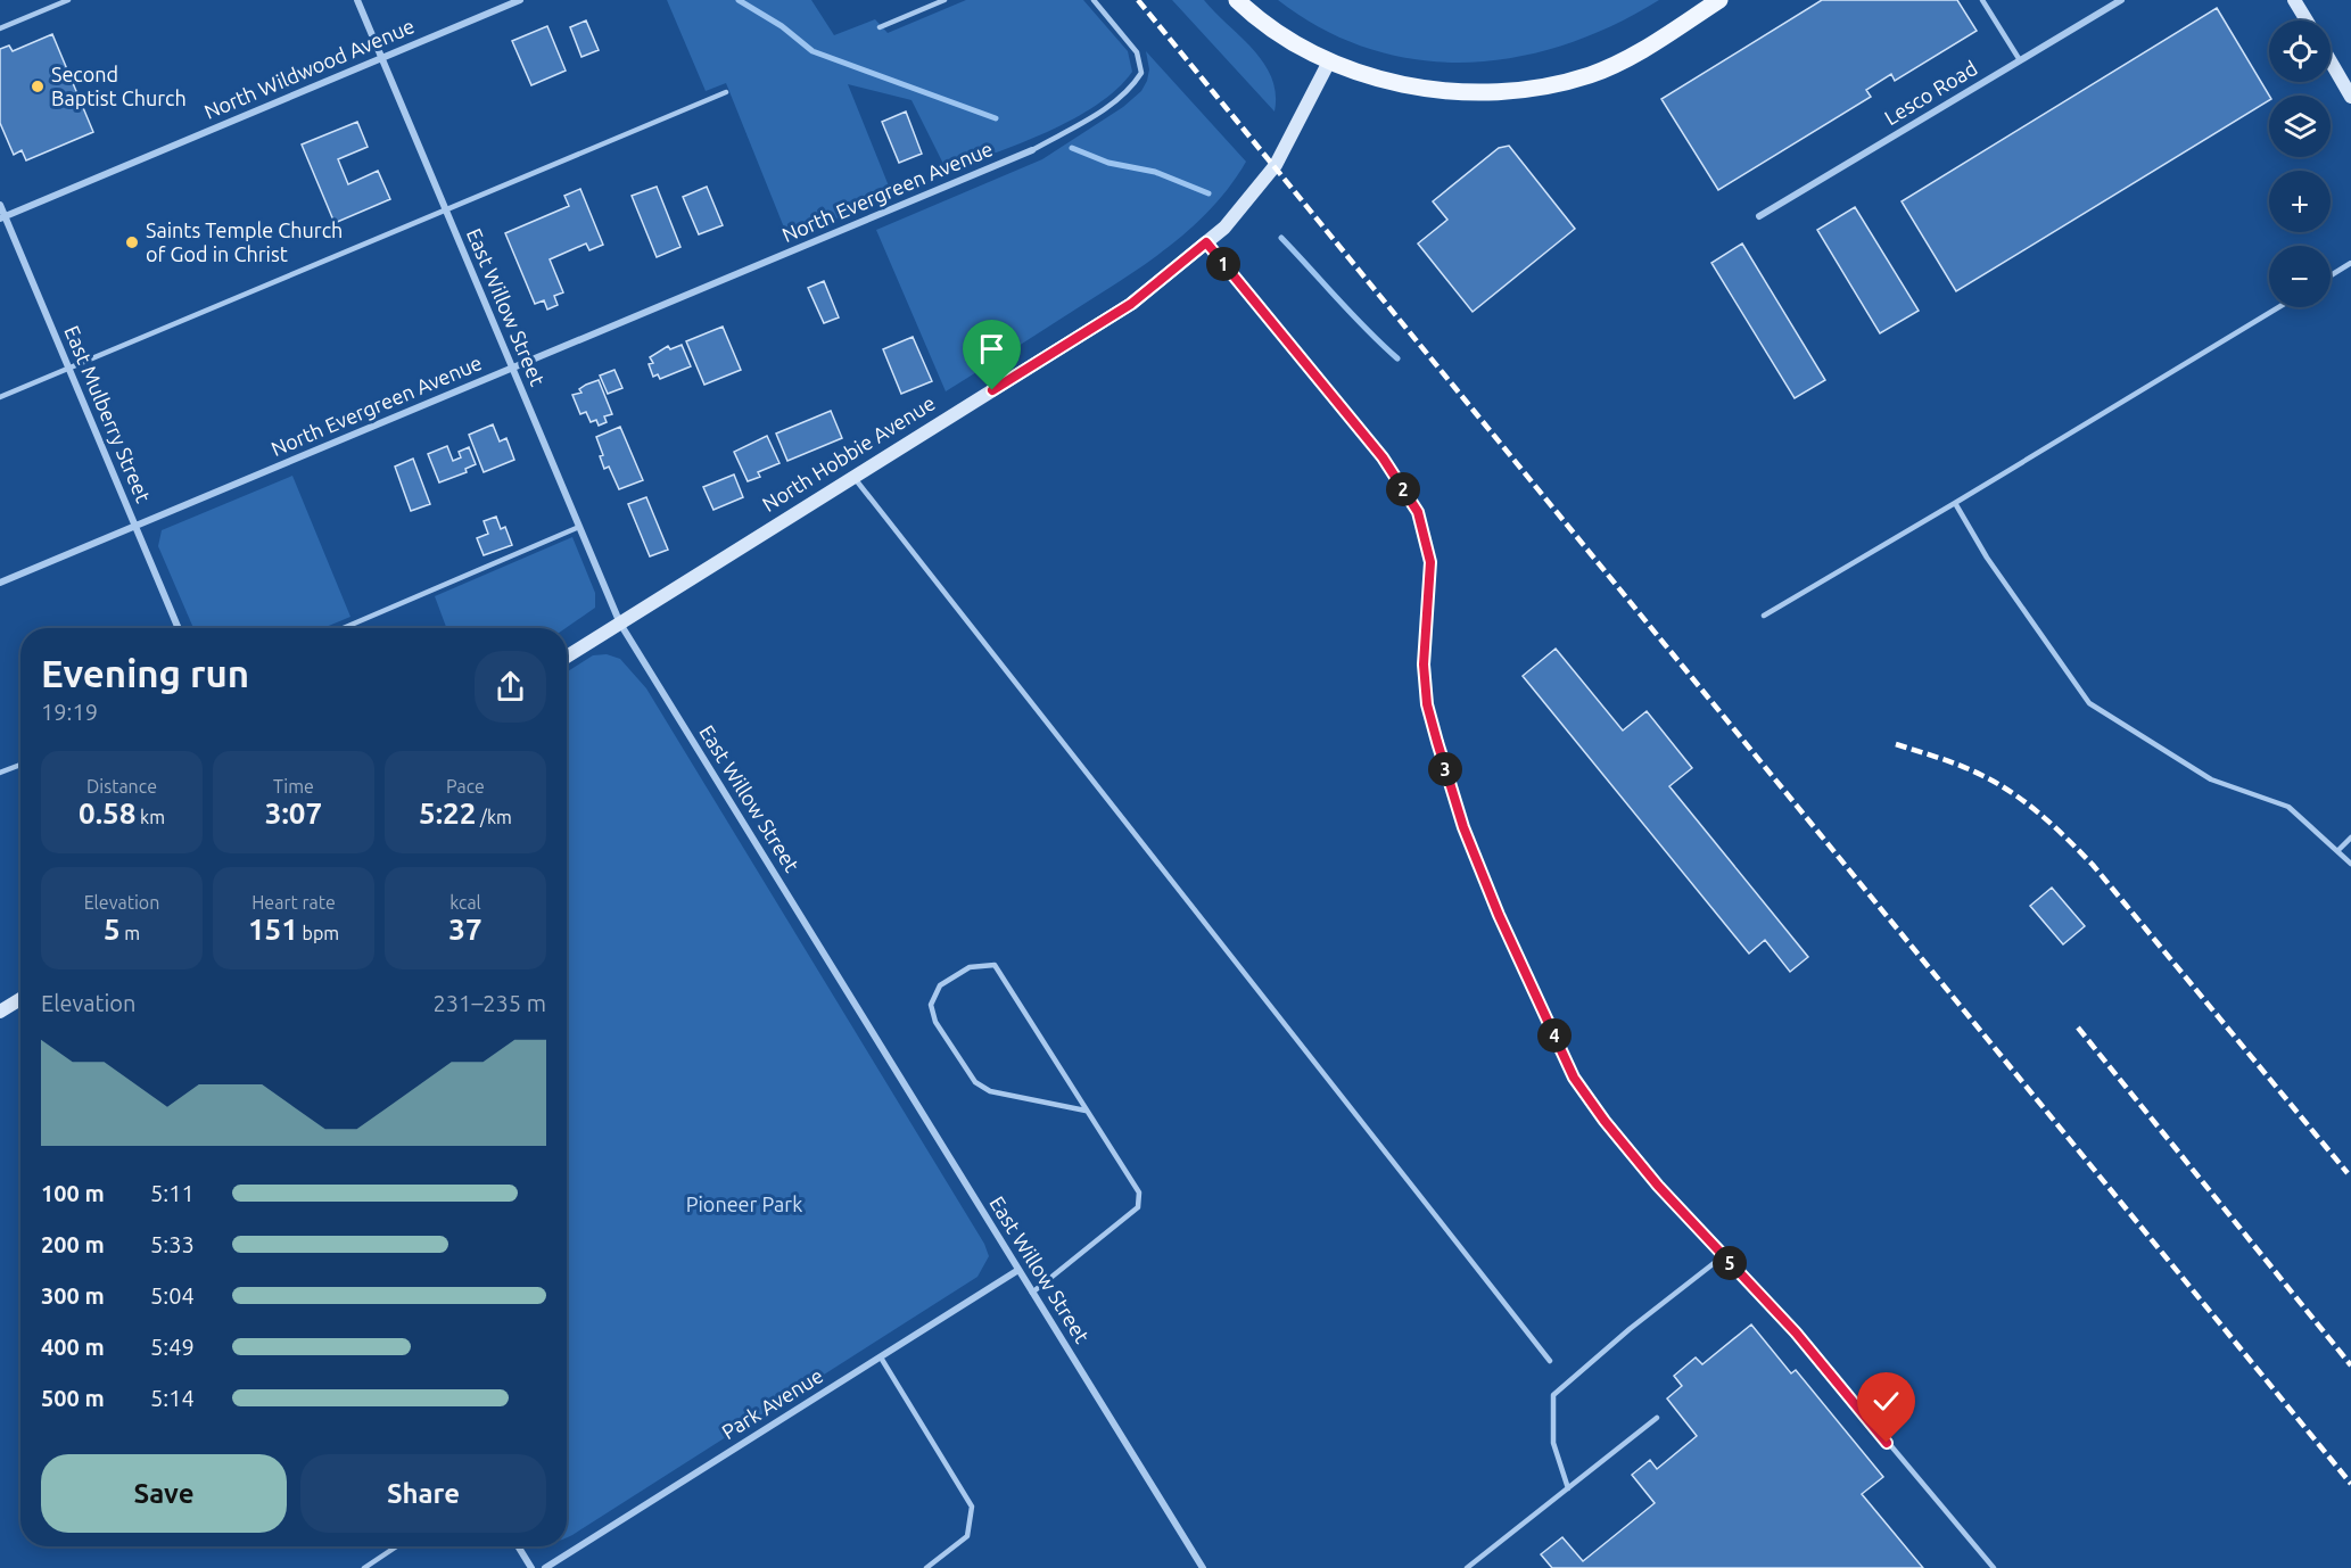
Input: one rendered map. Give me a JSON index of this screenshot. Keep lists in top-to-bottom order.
{
  "streets": {
    "main road": ["North Hobbie Avenue"],
    "street": [
      "North Wildwood Avenue",
      "Lesco Road",
      "North Evergreen Avenue",
      "East Willow Street",
      "East Mulberry Street",
      "Park Avenue"
    ]
  },
  "crossings": [
    ["North Wildwood Avenue", "East Willow Street"],
    ["North Wildwood Avenue", "East Mulberry Street"],
    ["North Evergreen Avenue", "East Willow Street"],
    ["North Evergreen Avenue", "East Mulberry Street"],
    ["East Willow Street", "North Hobbie Avenue"],
    ["East Willow Street", "Park Avenue"]
  ],
  "parks": ["Pioneer Park"],
  "places": ["Second Baptist Church", "Saints Temple Church of God in Christ"],
  "page": {
    "map_buttons": ["+", "−"],
    "pins": [
      "1",
      "2",
      "3",
      "4",
      "5"
    ],
    "heading": ["Evening run", "19:19"],
    "stats": [
      ["Distance", "0.58 km"],
      ["Time", "3:07"],
      ["Pace", "5:22 /km"],
      ["Elevation", "5 m"],
      ["Heart rate", "151 bpm"],
      ["kcal", "37"]
    ],
    "chart": ["Elevation", "231–235 m"],
    "list": [
      {
        "name": "100 m",
        "note": "5:11"
      },
      {
        "name": "200 m",
        "note": "5:33"
      },
      {
        "name": "300 m",
        "note": "5:04"
      },
      {
        "name": "400 m",
        "note": "5:49"
      },
      {
        "name": "500 m",
        "note": "5:14"
      }
    ],
    "buttons": ["Save", "Share"]
  }
}
